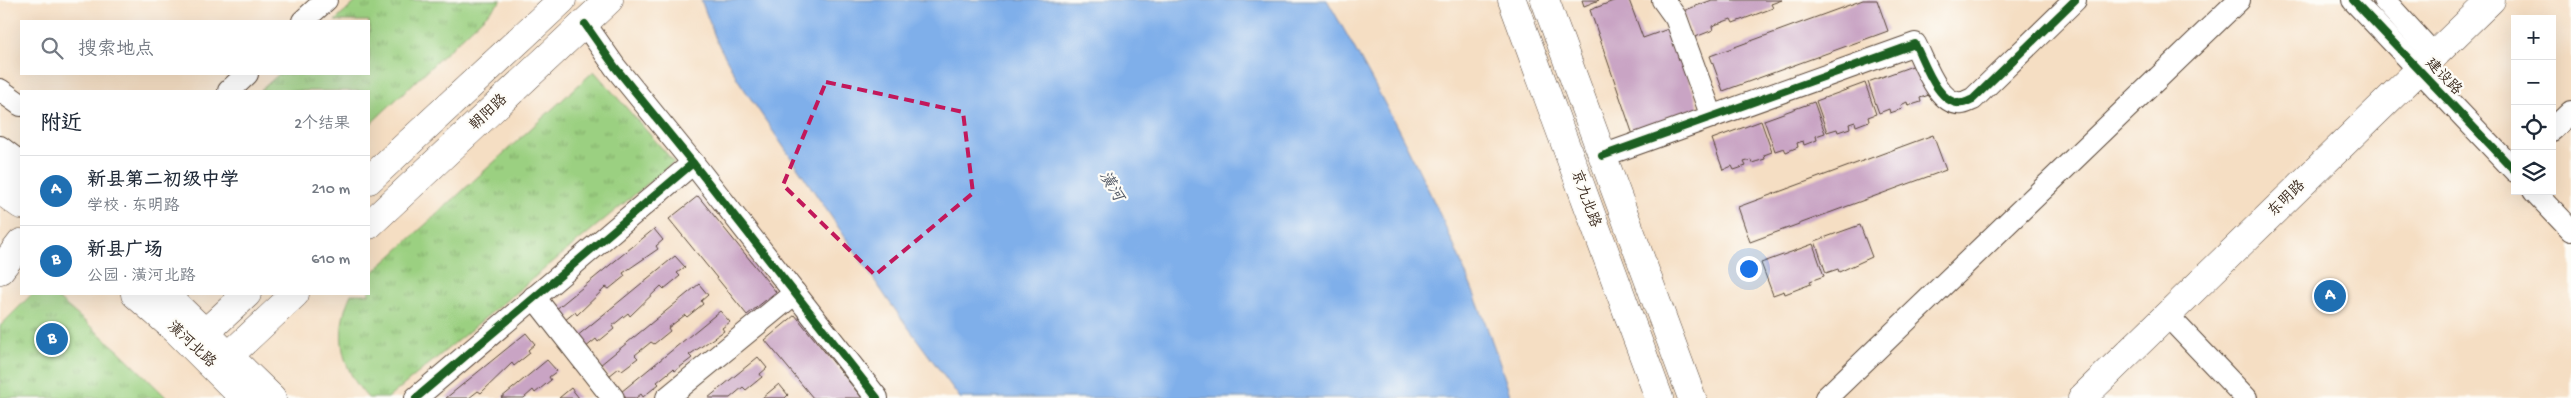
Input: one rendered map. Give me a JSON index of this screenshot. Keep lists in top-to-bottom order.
{
  "streets": {
    "main road": [
      "朝阳路",
      "京九北路",
      "东明路",
      "潢河北路"
    ],
    "street": ["建设路"]
  },
  "crossings": [
    ["建设路", "东明路"]
  ],
  "water": ["潢河"],
  "page": {
    "map_buttons": ["+", "−"],
    "search": "搜索地点",
    "heading": ["附近", "2个结果"],
    "list": [
      {
        "mark": "A",
        "name": "新县第二初级中学",
        "note": "学校 · 东明路",
        "value": "210 m"
      },
      {
        "mark": "B",
        "name": "新县广场",
        "note": "公园 · 潢河北路",
        "value": "610 m"
      }
    ],
    "pins": ["A", "B"]
  }
}
